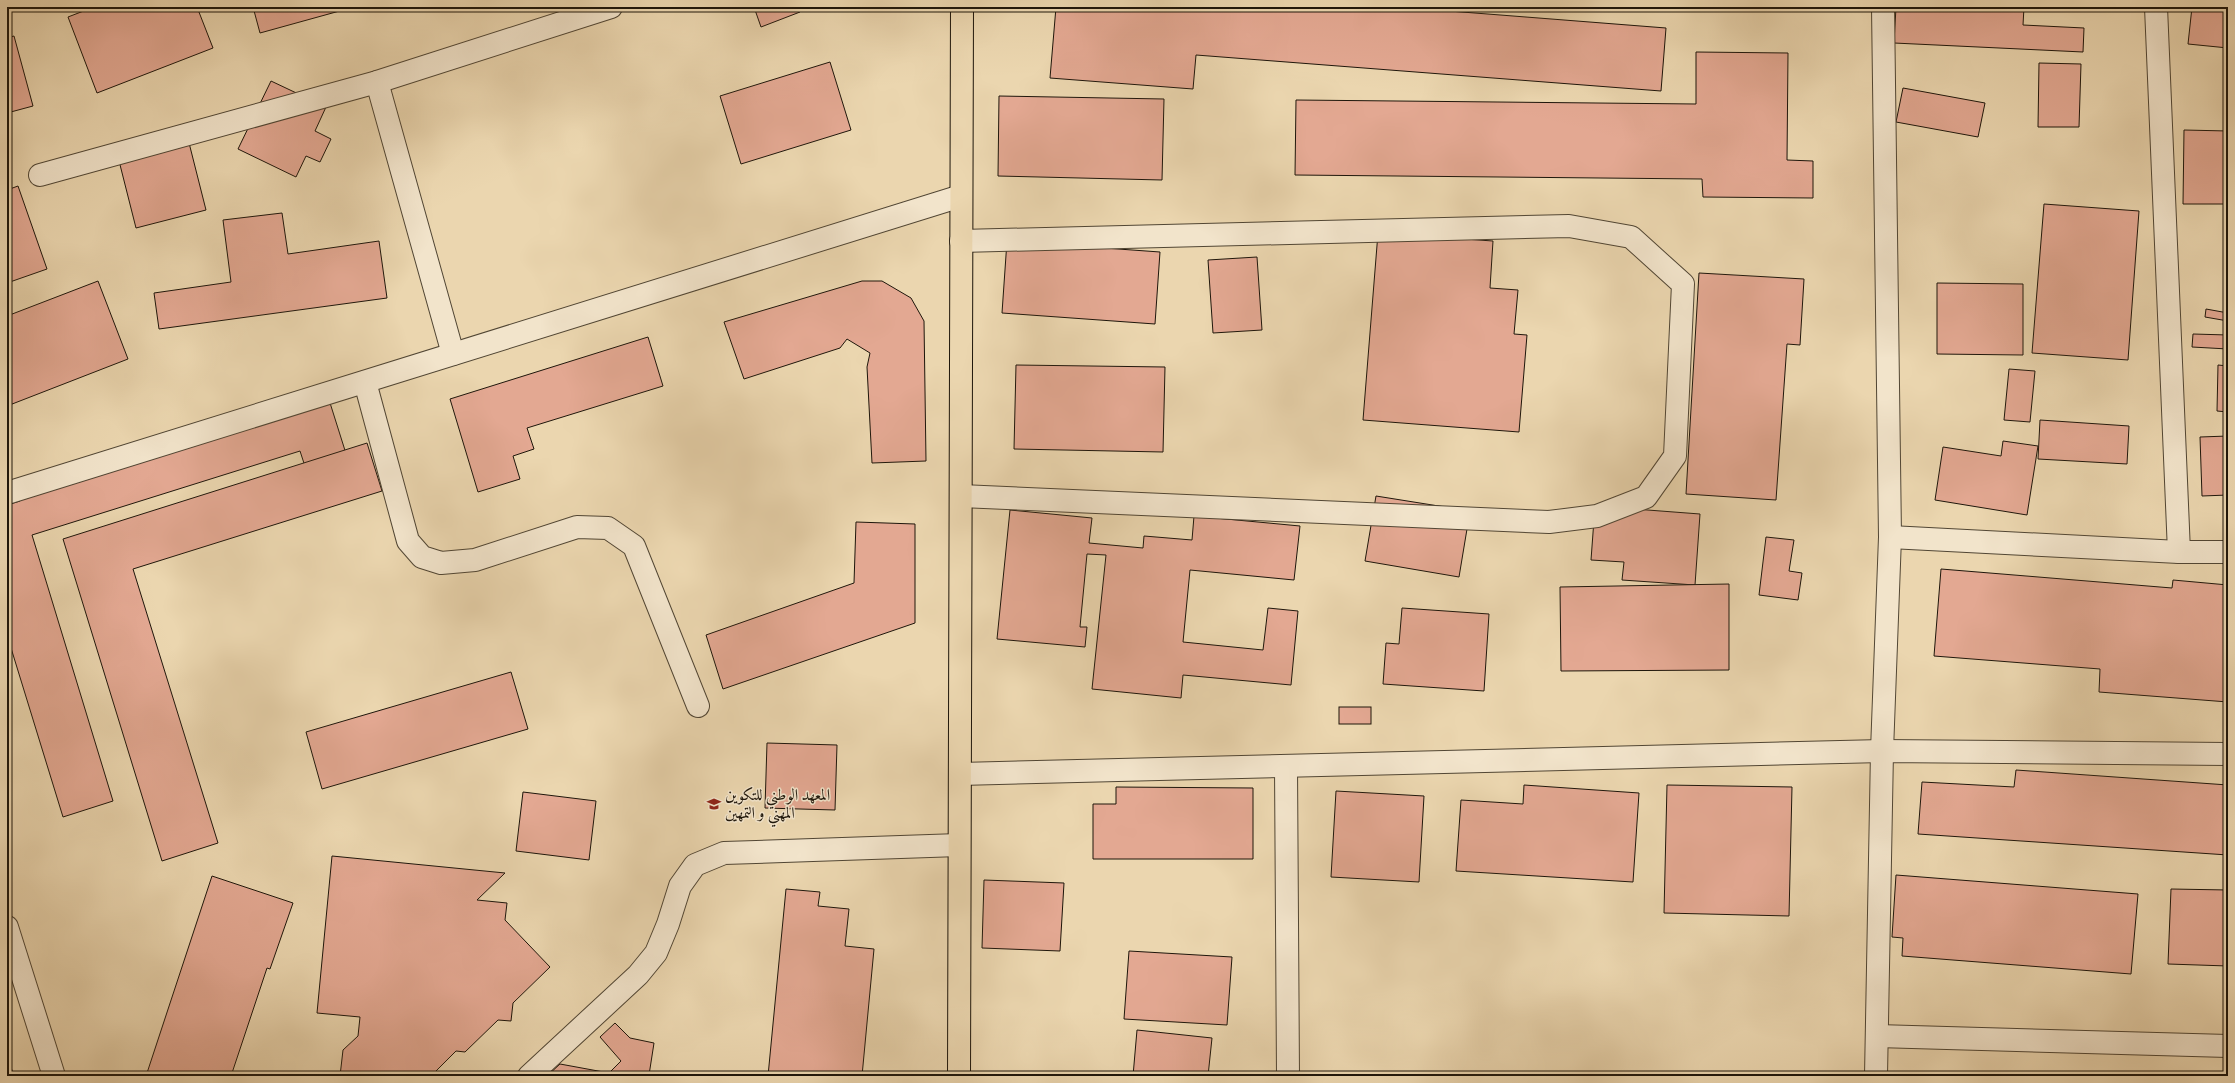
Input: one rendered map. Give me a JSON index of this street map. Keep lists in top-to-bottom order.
{
  "places": {
    "school or university": ["المعهد الوطني للتكوين المهني و التمهين"]
  }
}
